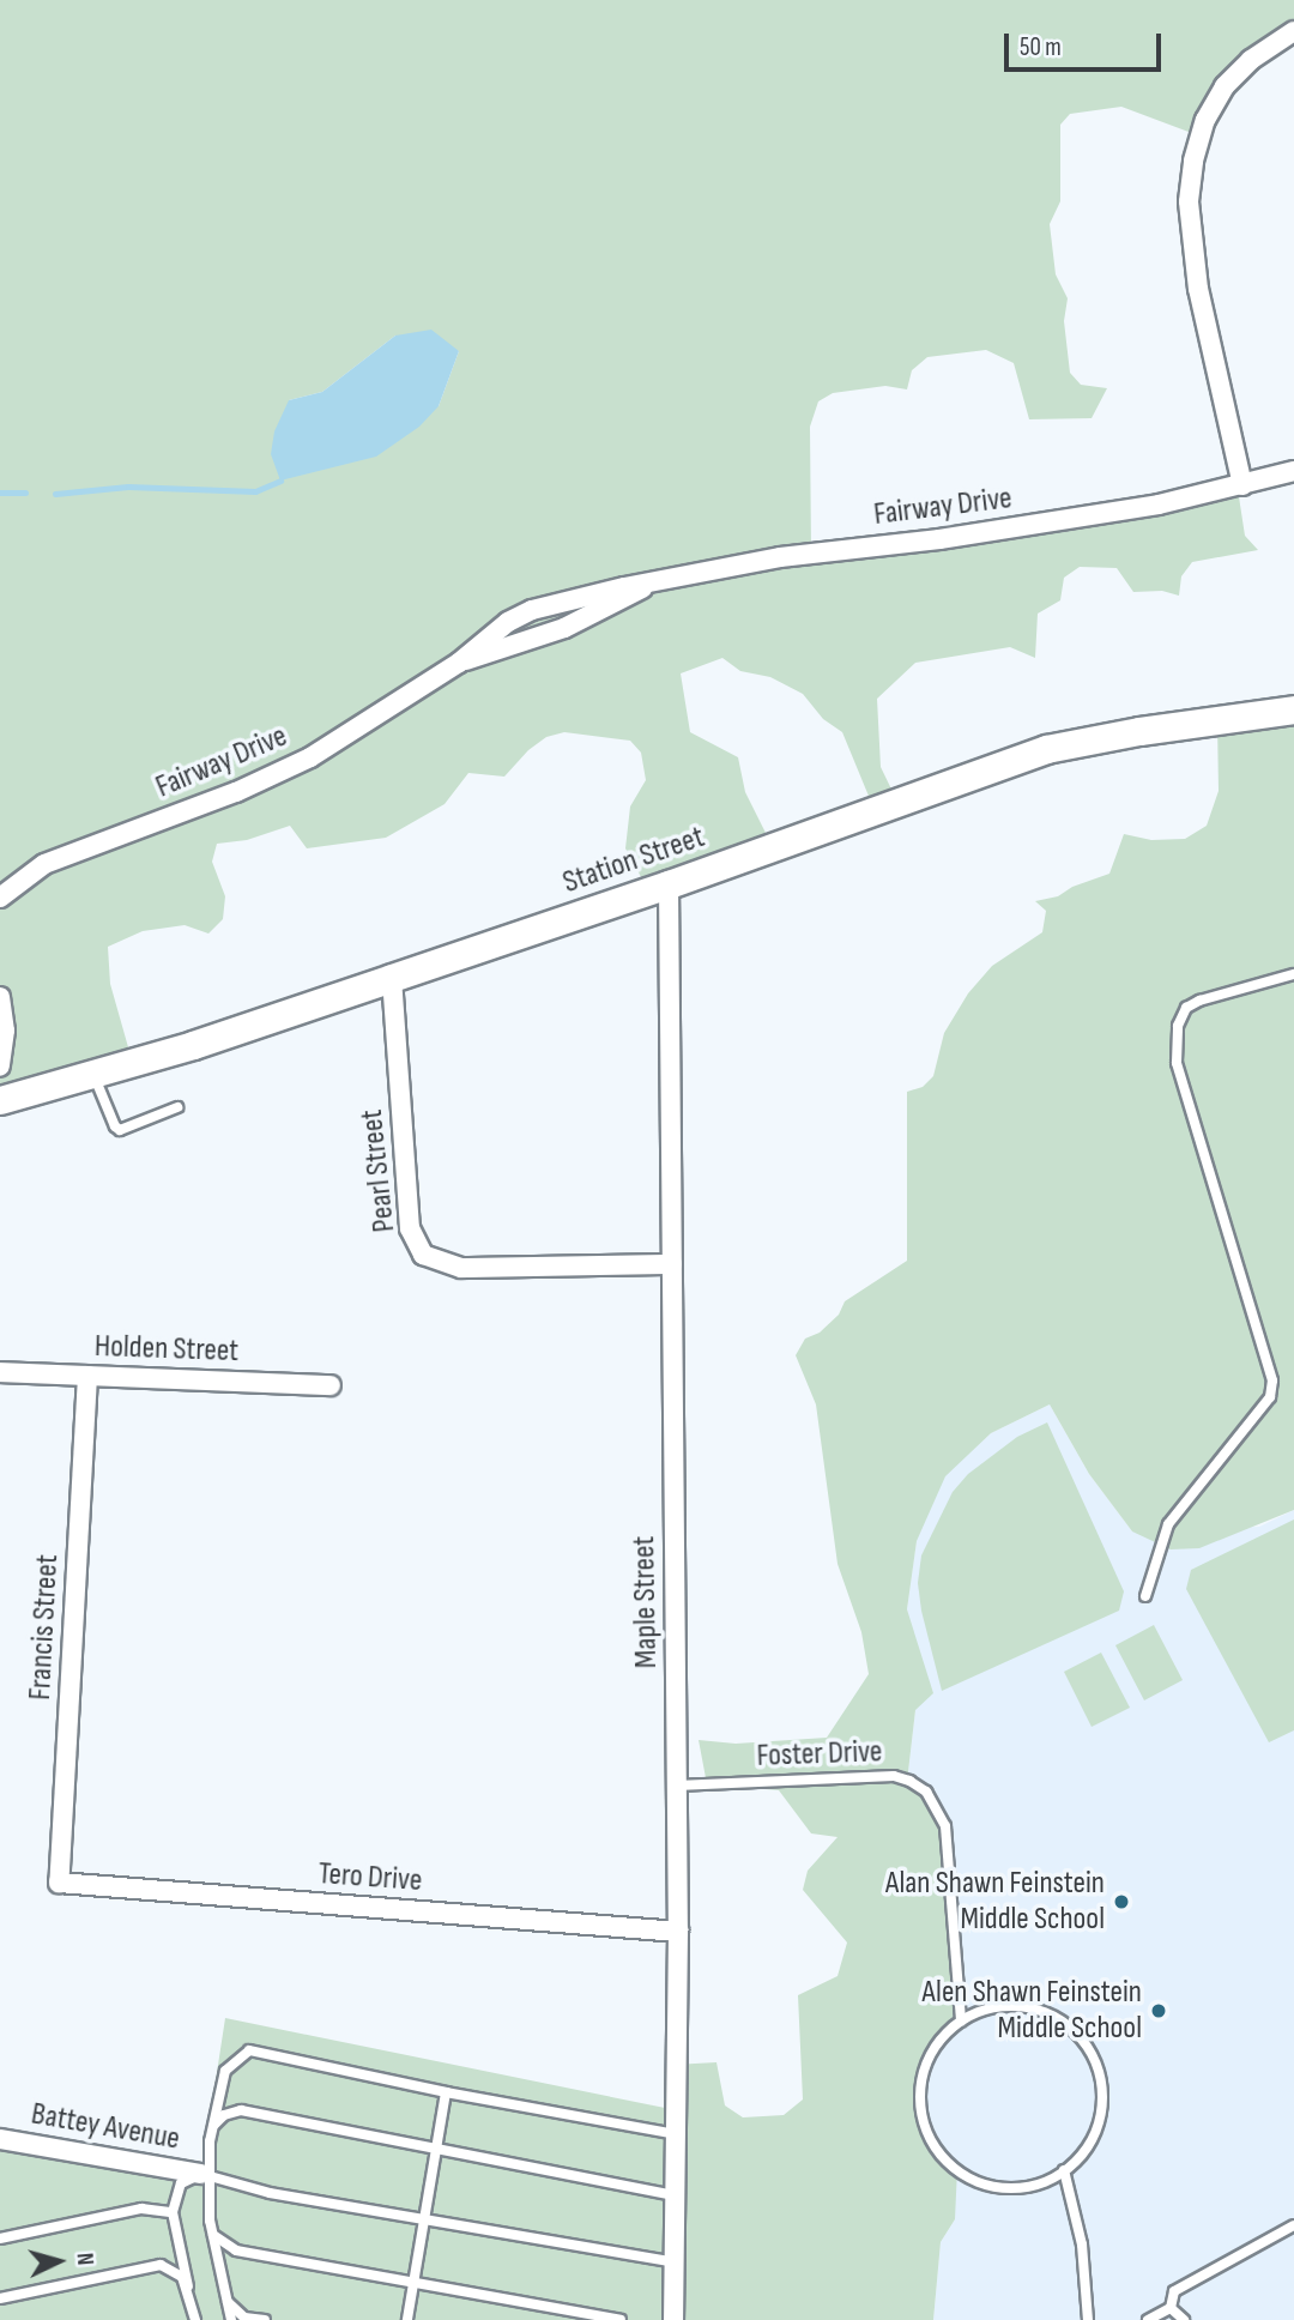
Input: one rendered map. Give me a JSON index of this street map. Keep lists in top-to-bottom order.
{
  "streets": {
    "street": [
      "Fairway Drive",
      "Station Street",
      "Pearl Street",
      "Holden Street",
      "Maple Street",
      "Francis Street",
      "Tero Drive",
      "Battey Avenue"
    ],
    "lane": ["Foster Drive"]
  },
  "crossings": [
    ["Station Street", "Pearl Street"],
    ["Station Street", "Maple Street"],
    ["Pearl Street", "Maple Street"],
    ["Holden Street", "Francis Street"],
    ["Maple Street", "Foster Drive"],
    ["Maple Street", "Tero Drive"],
    ["Francis Street", "Tero Drive"]
  ],
  "places": ["Alan Shawn Feinstein Middle School", "Alen Shawn Feinstein Middle School"],
  "scale_bar": "50 m",
  "north": "right"
}
